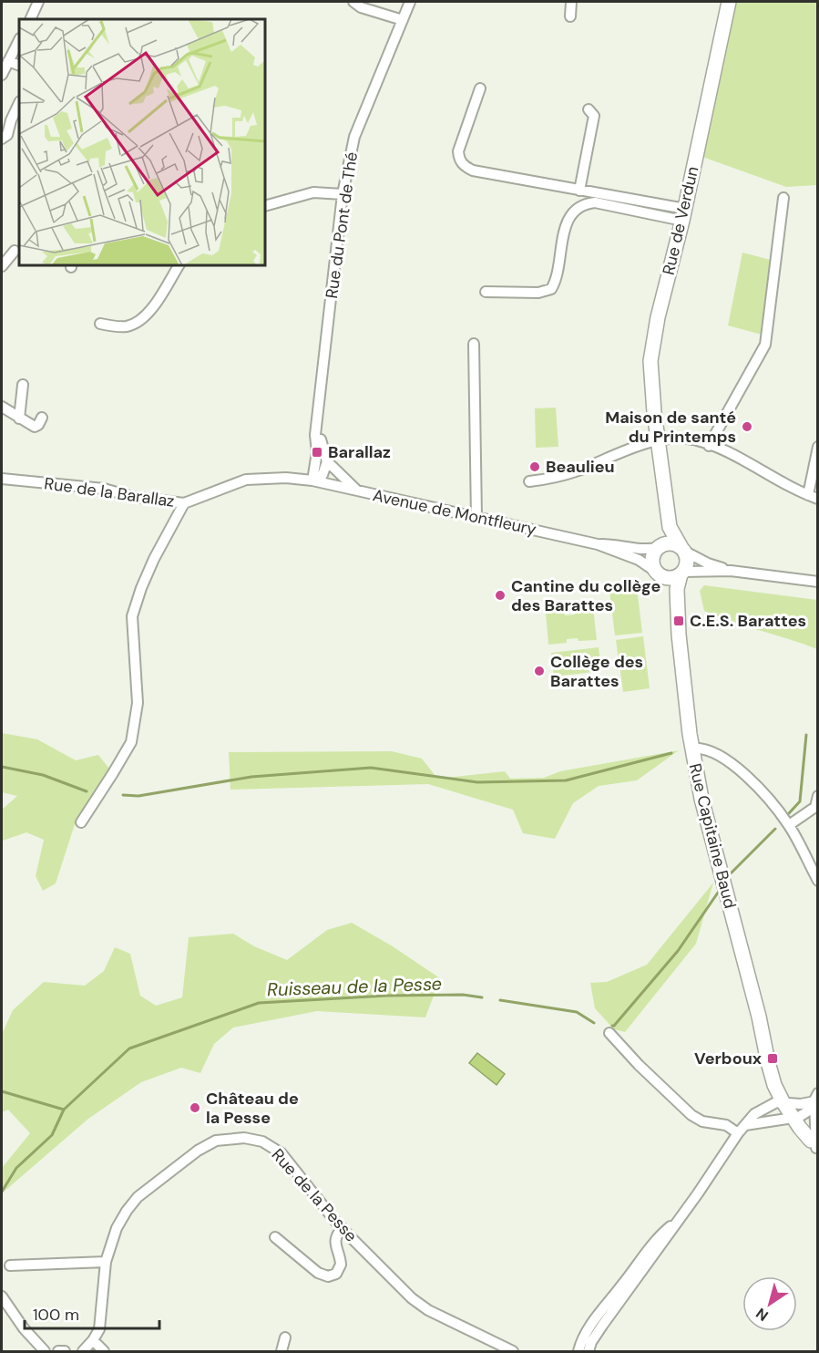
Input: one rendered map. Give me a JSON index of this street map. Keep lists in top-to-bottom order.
{
  "streets": {
    "main road": ["Rue de Verdun", "Rue Capitaine Baud"],
    "street": [
      "Rue du Pont de Thé",
      "Rue de la Barallaz",
      "Avenue de Montfleury",
      "Rue de la Pesse"
    ]
  },
  "crossings": [
    ["Rue de Verdun", "Avenue de Montfleury"],
    ["Rue de Verdun", "Rue Capitaine Baud"],
    ["Rue du Pont de Thé", "Rue de la Barallaz"],
    ["Rue du Pont de Thé", "Avenue de Montfleury"],
    ["Rue de la Barallaz", "Avenue de Montfleury"],
    ["Avenue de Montfleury", "Rue Capitaine Baud"]
  ],
  "water": ["Ruisseau de la Pesse"],
  "places": {
    "other": [
      "Maison de santé du Printemps",
      "Beaulieu",
      "Cantine du collège des Barattes",
      "Collège des Barattes",
      "Château de la Pesse"
    ],
    "transit": ["Barallaz", "C.E.S. Barattes", "Verboux"]
  },
  "scale_bar": "100 m",
  "north": "bottom left"
}
